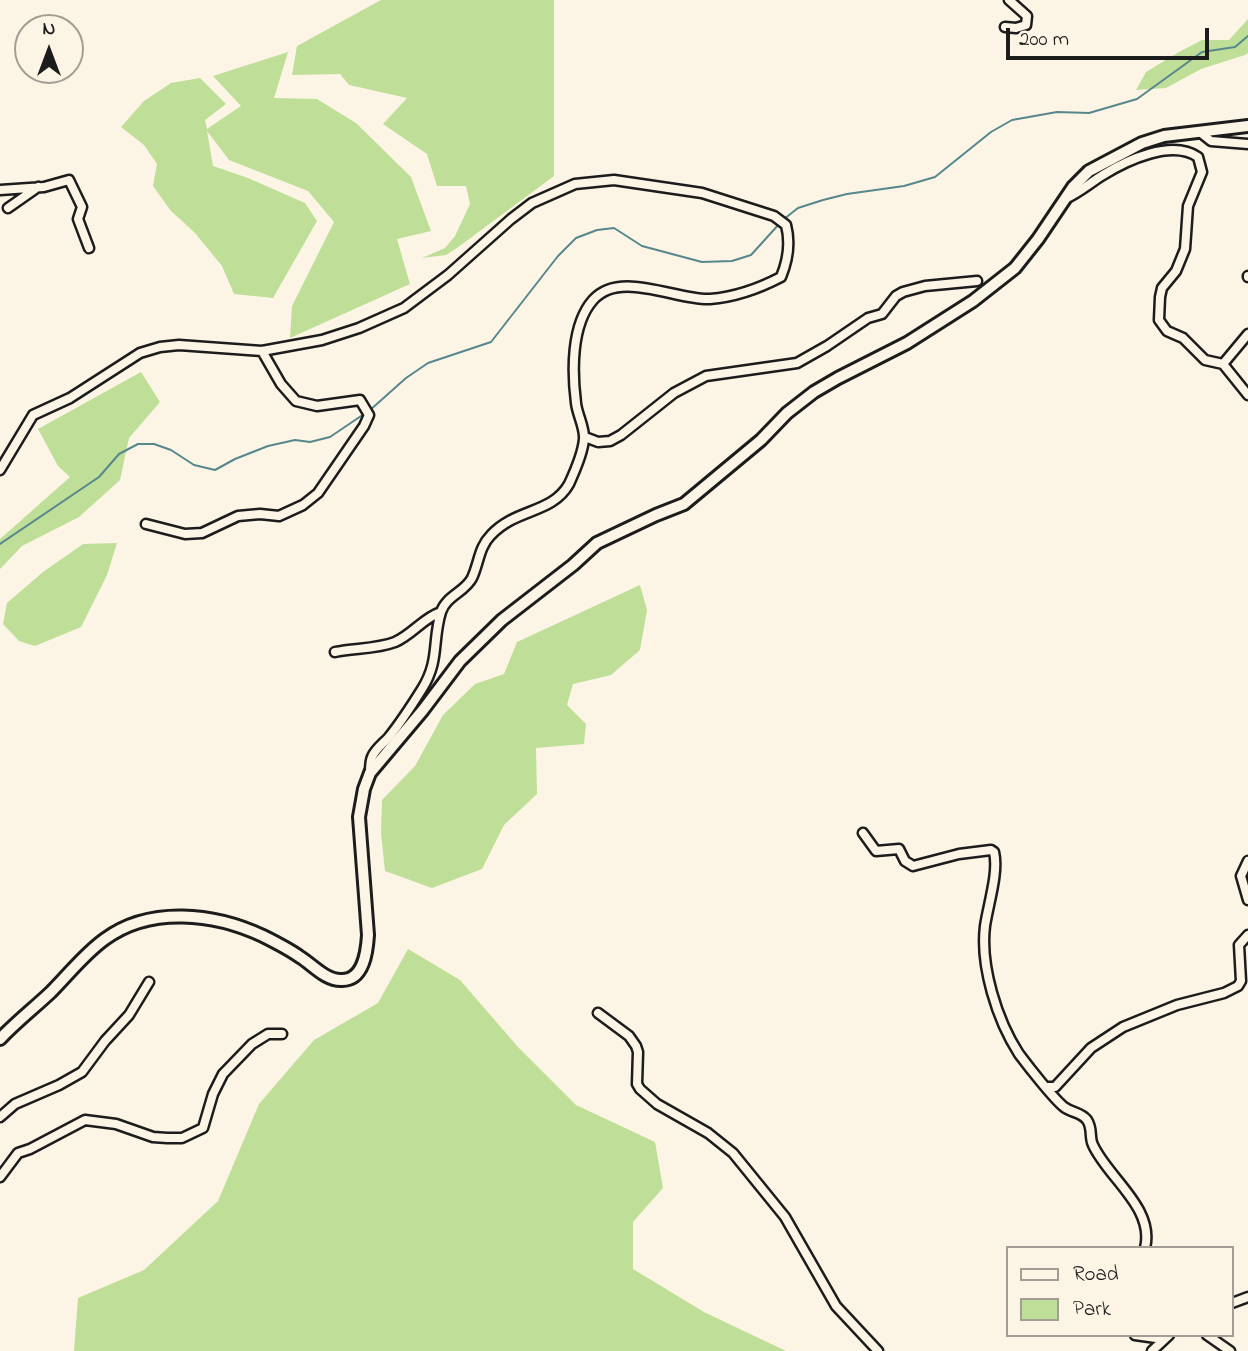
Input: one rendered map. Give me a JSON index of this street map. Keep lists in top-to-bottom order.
{
  "legend": ["Road", "Park"],
  "scale_bar": "200 m",
  "north": "top"
}
